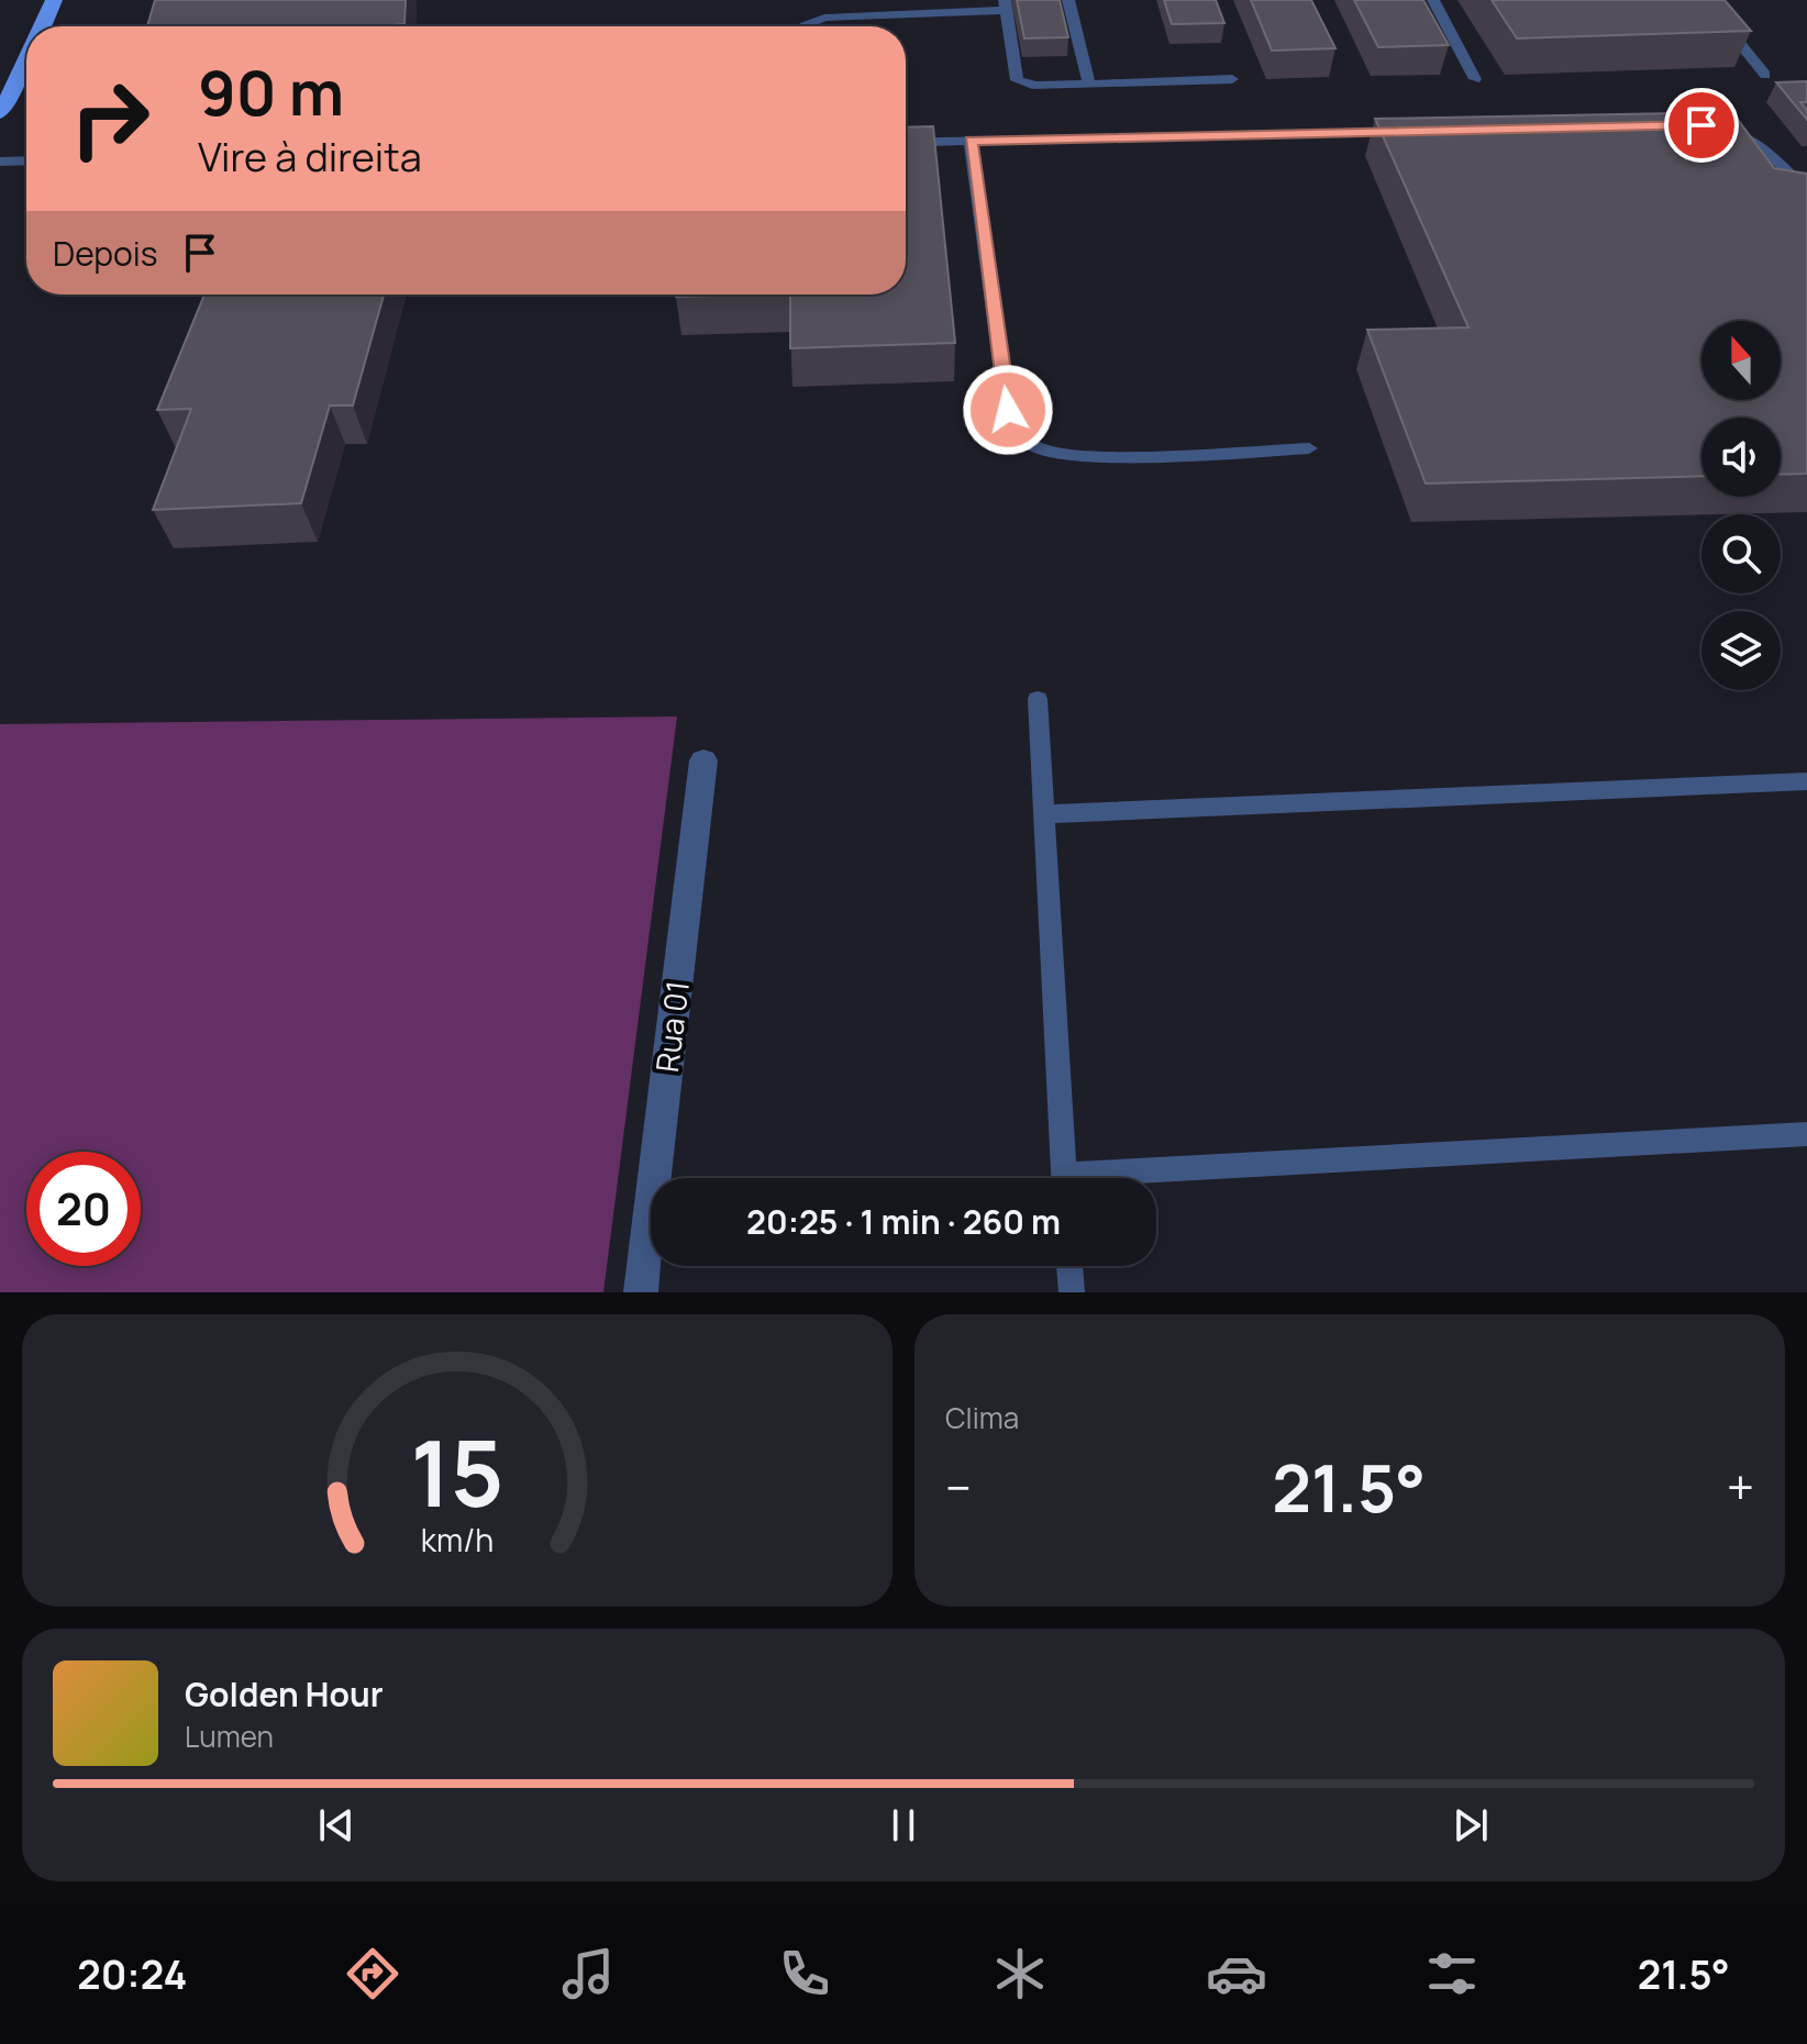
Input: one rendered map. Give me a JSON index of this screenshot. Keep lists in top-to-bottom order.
{
  "streets": {
    "street": ["Rua 01"]
  },
  "north": "top",
  "page": {
    "turn": ["90 m", "Vire à direita"],
    "then": "Depois",
    "limit": "20",
    "trip": "20:25 · 1 min · 260 m",
    "tile": "Clima",
    "heat": ["−", "21.5°", "+"],
    "song": ["Golden Hour", "Lumen"],
    "tabs": ["20:24", "21.5°"],
    "gauge": ["15", "km/h"]
  }
}
